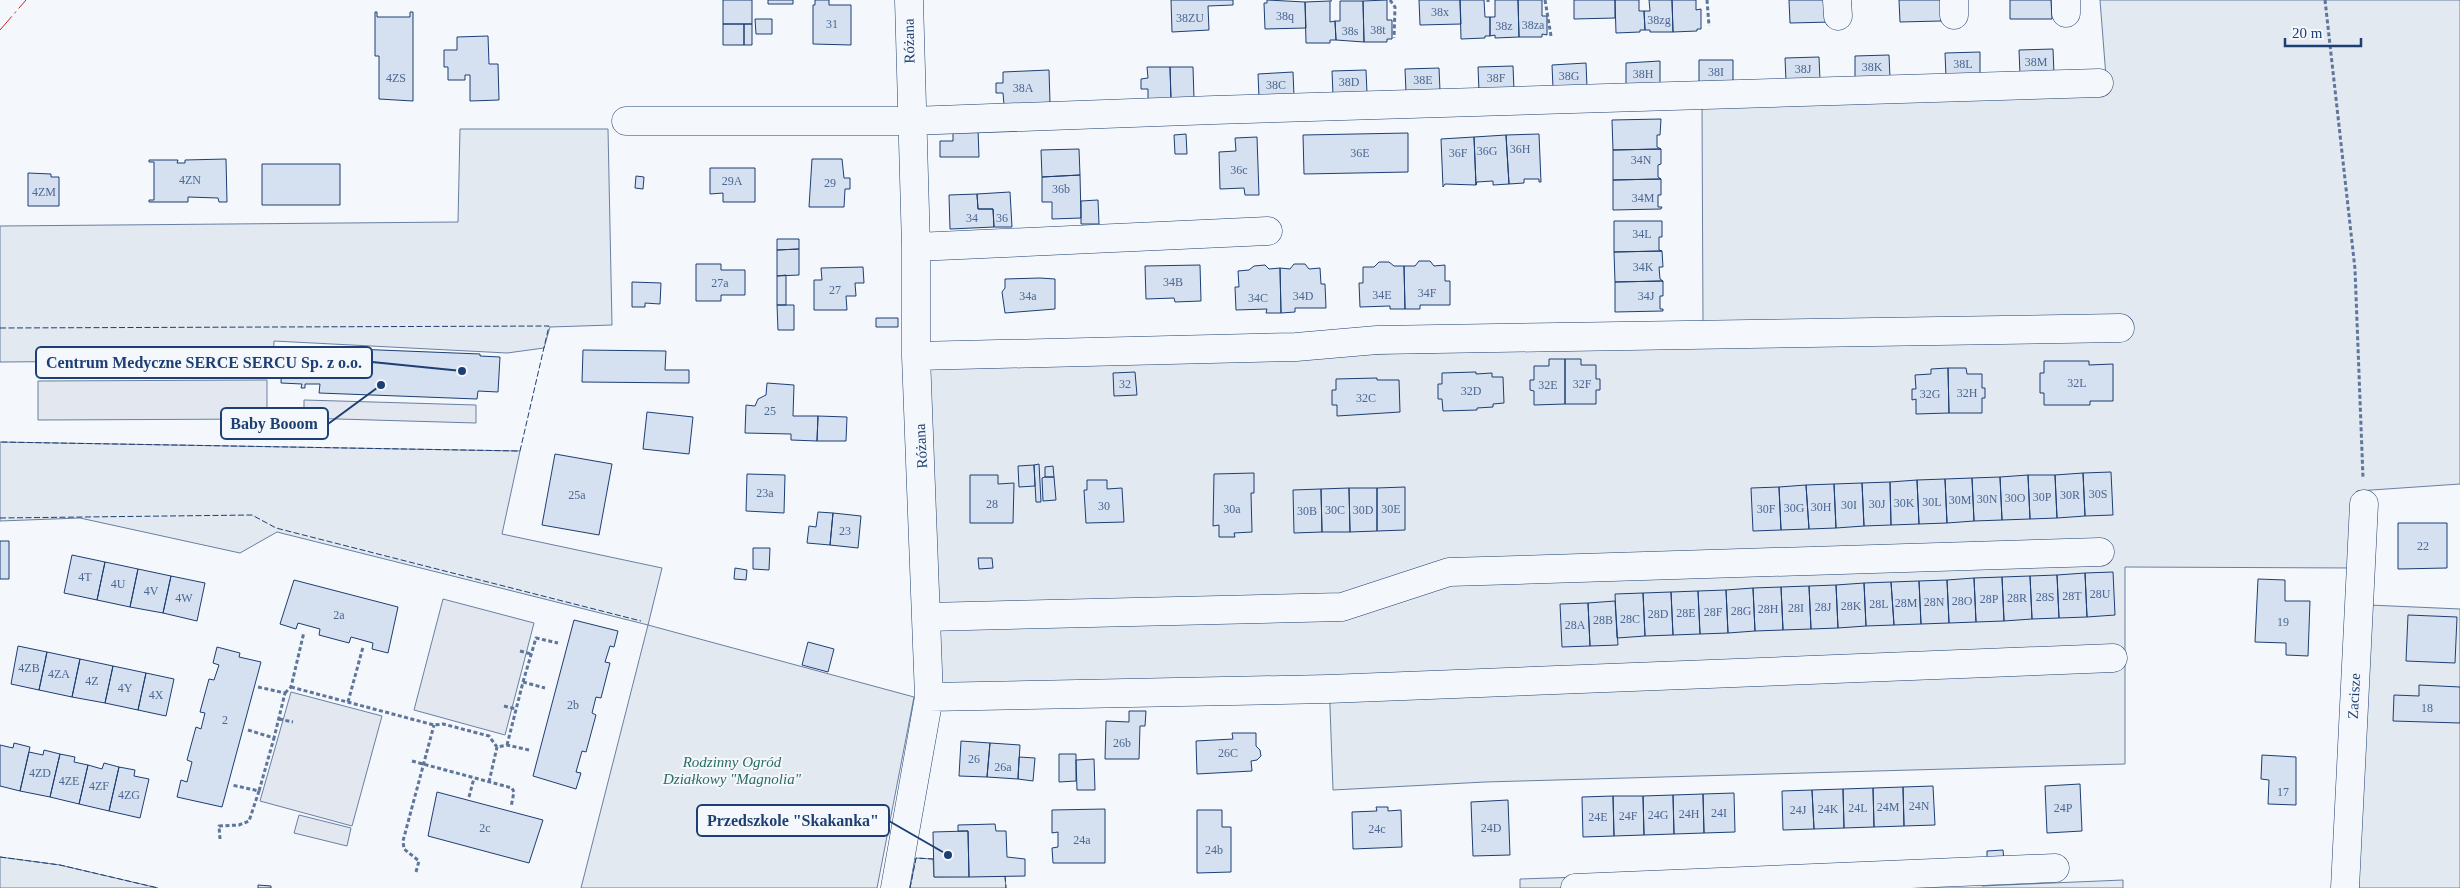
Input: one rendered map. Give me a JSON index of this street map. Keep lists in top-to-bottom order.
{
  "streets": {
    "street": ["Różana", "Zacisze"]
  },
  "parks": ["Rodzinny Ogród Działkowy \"Magnolia\""],
  "places": ["Centrum Medyczne SERCE SERCU Sp. z o.o.", "Baby Booom", "Przedszkole \"Skakanka\""],
  "house_numbers": [
    "38x",
    "38q",
    "38ZU",
    "38zg",
    "31",
    "38za",
    "38z",
    "38t",
    "38s",
    "38M",
    "38L",
    "38K",
    "38J",
    "38I",
    "38H",
    "38G",
    "4ZS",
    "38F",
    "38E",
    "38D",
    "38C",
    "38A",
    "36H",
    "36G",
    "36E",
    "36F",
    "34N",
    "36c",
    "4ZN",
    "29A",
    "29",
    "36b",
    "4ZM",
    "34M",
    "34",
    "36",
    "34L",
    "34K",
    "34B",
    "27a",
    "27",
    "34F",
    "34E",
    "34a",
    "34D",
    "34J",
    "34C",
    "32L",
    "32",
    "32F",
    "32E",
    "32D",
    "32H",
    "32G",
    "32C",
    "25",
    "23a",
    "30S",
    "25a",
    "30R",
    "30P",
    "30O",
    "30N",
    "30M",
    "30L",
    "30K",
    "28",
    "30J",
    "30I",
    "30",
    "30H",
    "30G",
    "30a",
    "30E",
    "30F",
    "30C",
    "30D",
    "30B",
    "23",
    "22",
    "4T",
    "4U",
    "4V",
    "28U",
    "28T",
    "28S",
    "4W",
    "28R",
    "28P",
    "28O",
    "28N",
    "28M",
    "28L",
    "28K",
    "28J",
    "28I",
    "28H",
    "28G",
    "28F",
    "28E",
    "28D",
    "2a",
    "28C",
    "28B",
    "19",
    "28A",
    "4ZB",
    "4ZA",
    "4Z",
    "4Y",
    "4X",
    "2b",
    "18",
    "2",
    "26b",
    "26C",
    "26",
    "26a",
    "4ZD",
    "4ZE",
    "4ZF",
    "17",
    "4ZG",
    "24N",
    "24M",
    "24L",
    "24P",
    "24K",
    "24J",
    "24I",
    "24H",
    "24G",
    "24F",
    "24E",
    "2c",
    "24D",
    "24c",
    "24a",
    "24b"
  ],
  "scale_bar": "20 m"
}
